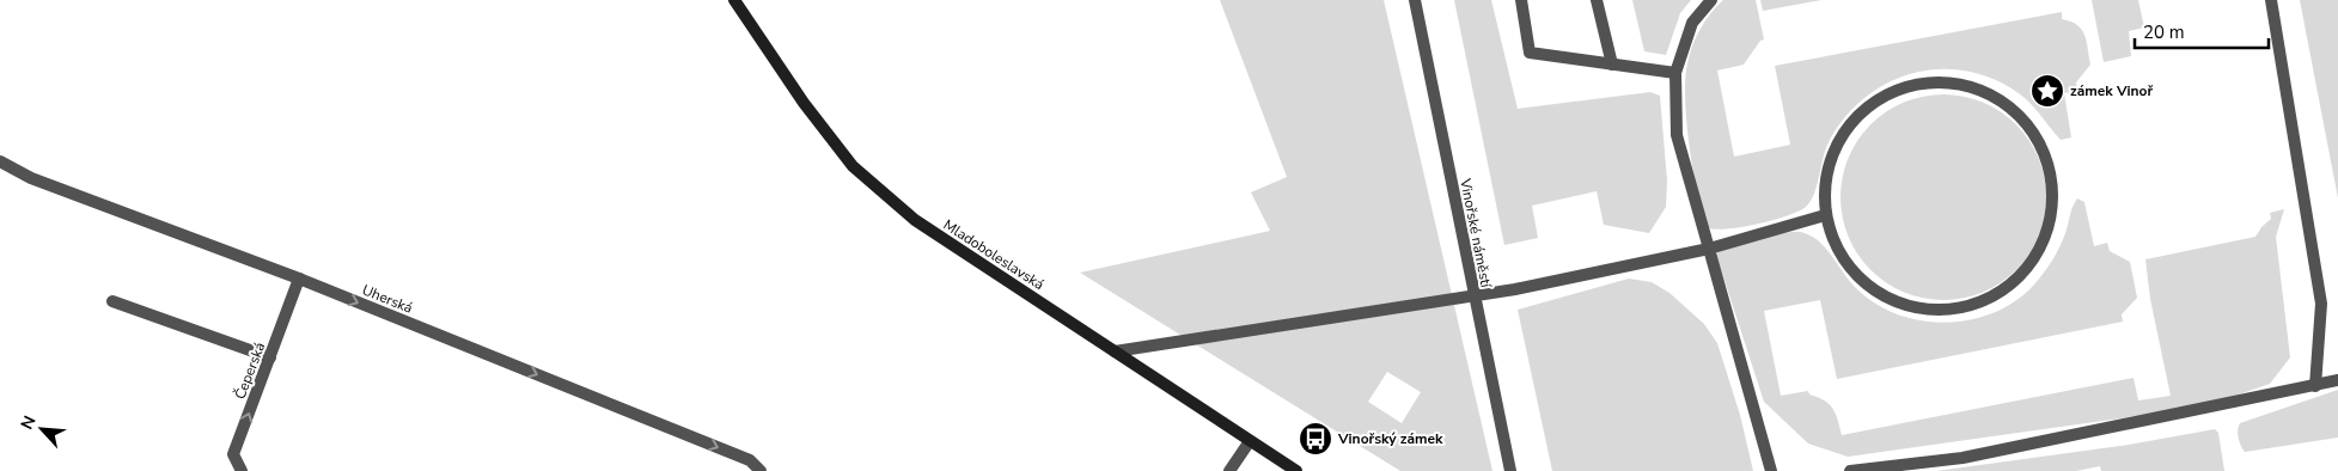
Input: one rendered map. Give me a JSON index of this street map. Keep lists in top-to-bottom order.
{
  "streets": {
    "main road": ["Mladoboleslavská"],
    "street": ["Vinořské náměstí", "Uherská", "Čeperská"]
  },
  "crossings": [
    ["Uherská", "Čeperská"]
  ],
  "one_way": ["Uherská", "Čeperská"],
  "places": {
    "place": ["zámek Vinoř"],
    "bus stop": ["Vinořský zámek"]
  },
  "scale_bar": "20 m",
  "north": "top left"
}
